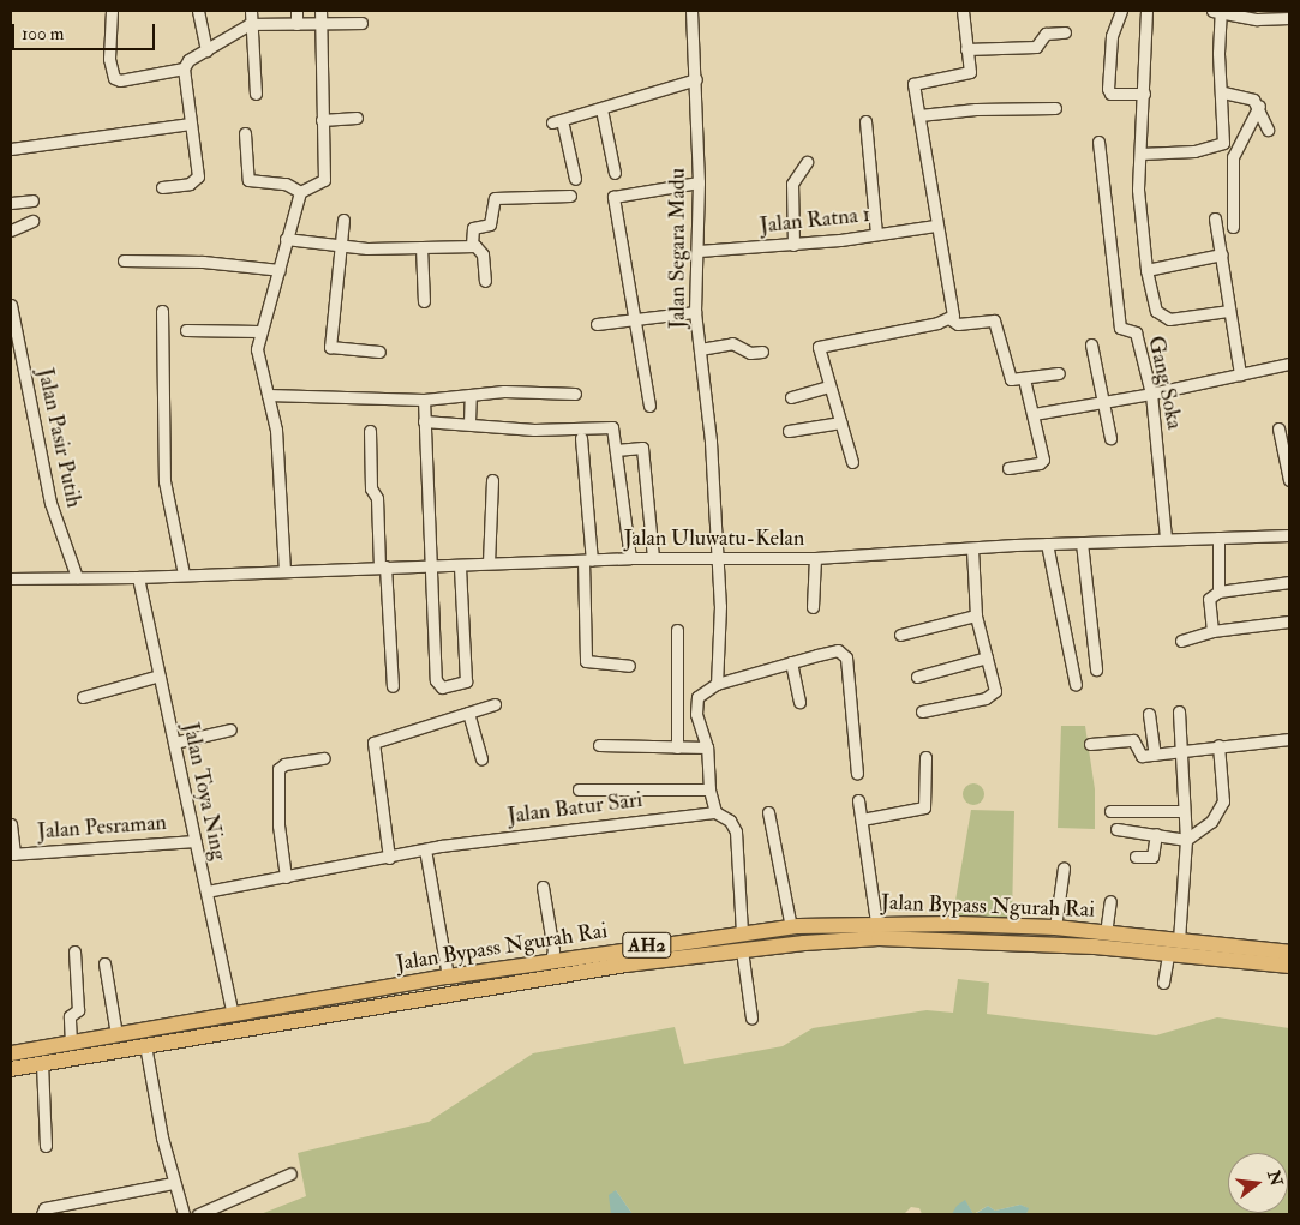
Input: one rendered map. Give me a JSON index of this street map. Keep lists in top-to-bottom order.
{
  "streets": {
    "highway": ["Jalan Bypass Ngurah Rai", "AH2"],
    "street": [
      "Jalan Ratna 1",
      "Jalan Segara Madu",
      "Gang Soka",
      "Jalan Pasir Putih",
      "Jalan Uluwatu-Kelan",
      "Jalan Toya Ning",
      "Jalan Batur Sari",
      "Jalan Pesraman"
    ]
  },
  "crossings": [
    ["Jalan Ratna 1", "Jalan Segara Madu"],
    ["Jalan Segara Madu", "Jalan Uluwatu-Kelan"],
    ["Gang Soka", "Jalan Uluwatu-Kelan"],
    ["Jalan Pasir Putih", "Jalan Uluwatu-Kelan"],
    ["Jalan Uluwatu-Kelan", "Jalan Toya Ning"],
    ["Jalan Toya Ning", "Jalan Batur Sari"],
    ["Jalan Toya Ning", "Jalan Pesraman"],
    ["Jalan Toya Ning", "Jalan Bypass Ngurah Rai"]
  ],
  "scale_bar": "100 m",
  "north": "right"
}
